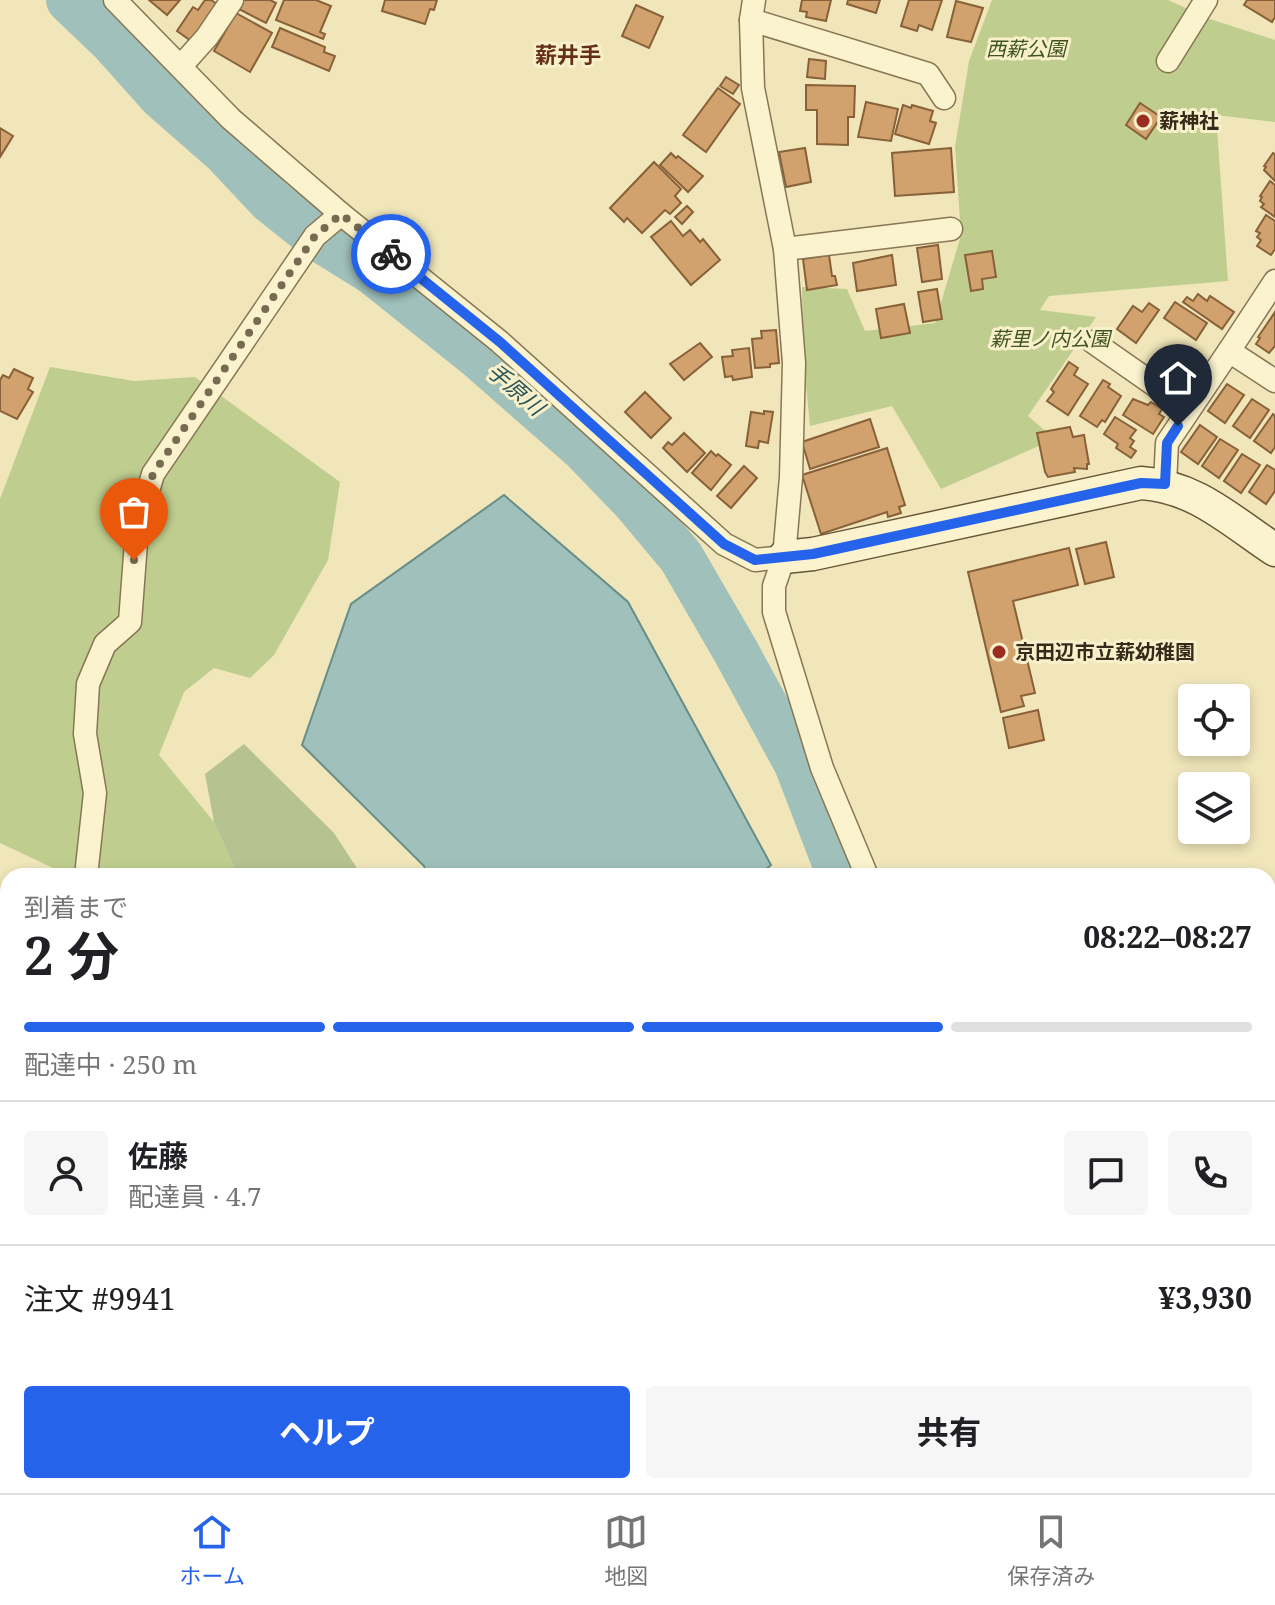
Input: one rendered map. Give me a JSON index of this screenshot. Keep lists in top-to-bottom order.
{
  "districts": ["薪井手"],
  "water": ["手原川"],
  "parks": ["西薪公園", "薪里ノ内公園"],
  "places": ["薪神社", "京田辺市立薪幼稚園"],
  "page": {
    "heading": ["2 分", "到着まで", "08:22–08:27"],
    "panel": [
      "佐藤",
      "配達員 · 4.7",
      "注文 #9941",
      "¥3,930"
    ],
    "bar": "配達中 · 250 m",
    "buttons": ["ヘルプ", "共有"],
    "tabs": ["ホーム", "地図", "保存済み"]
  }
}
